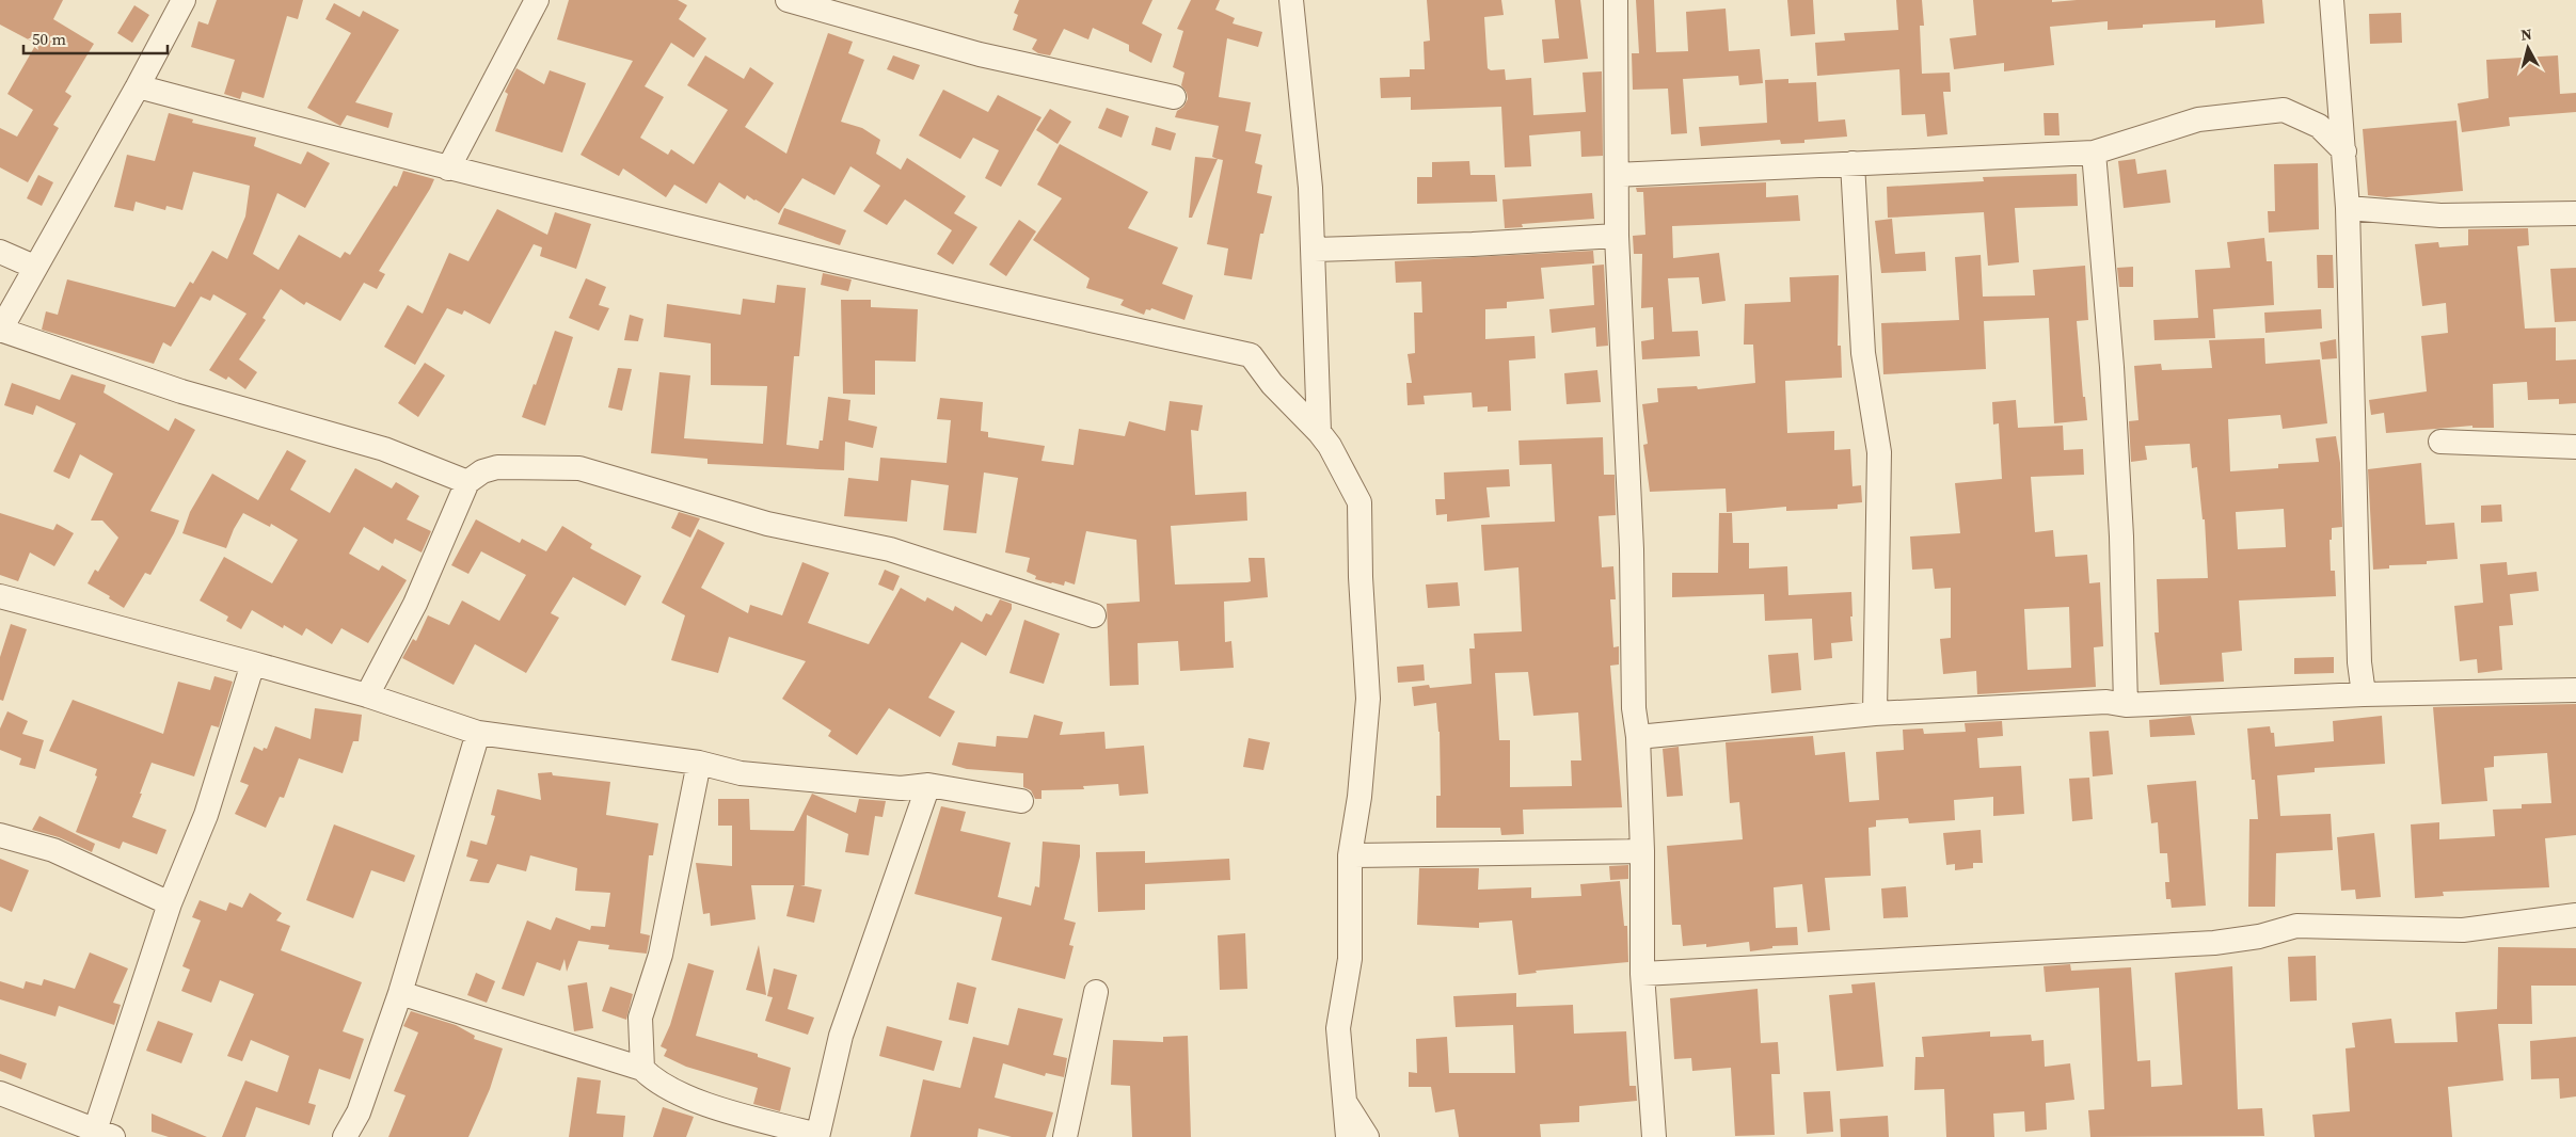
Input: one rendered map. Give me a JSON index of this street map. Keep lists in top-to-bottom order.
{
  "scale_bar": "50 m",
  "north": "top"
}
